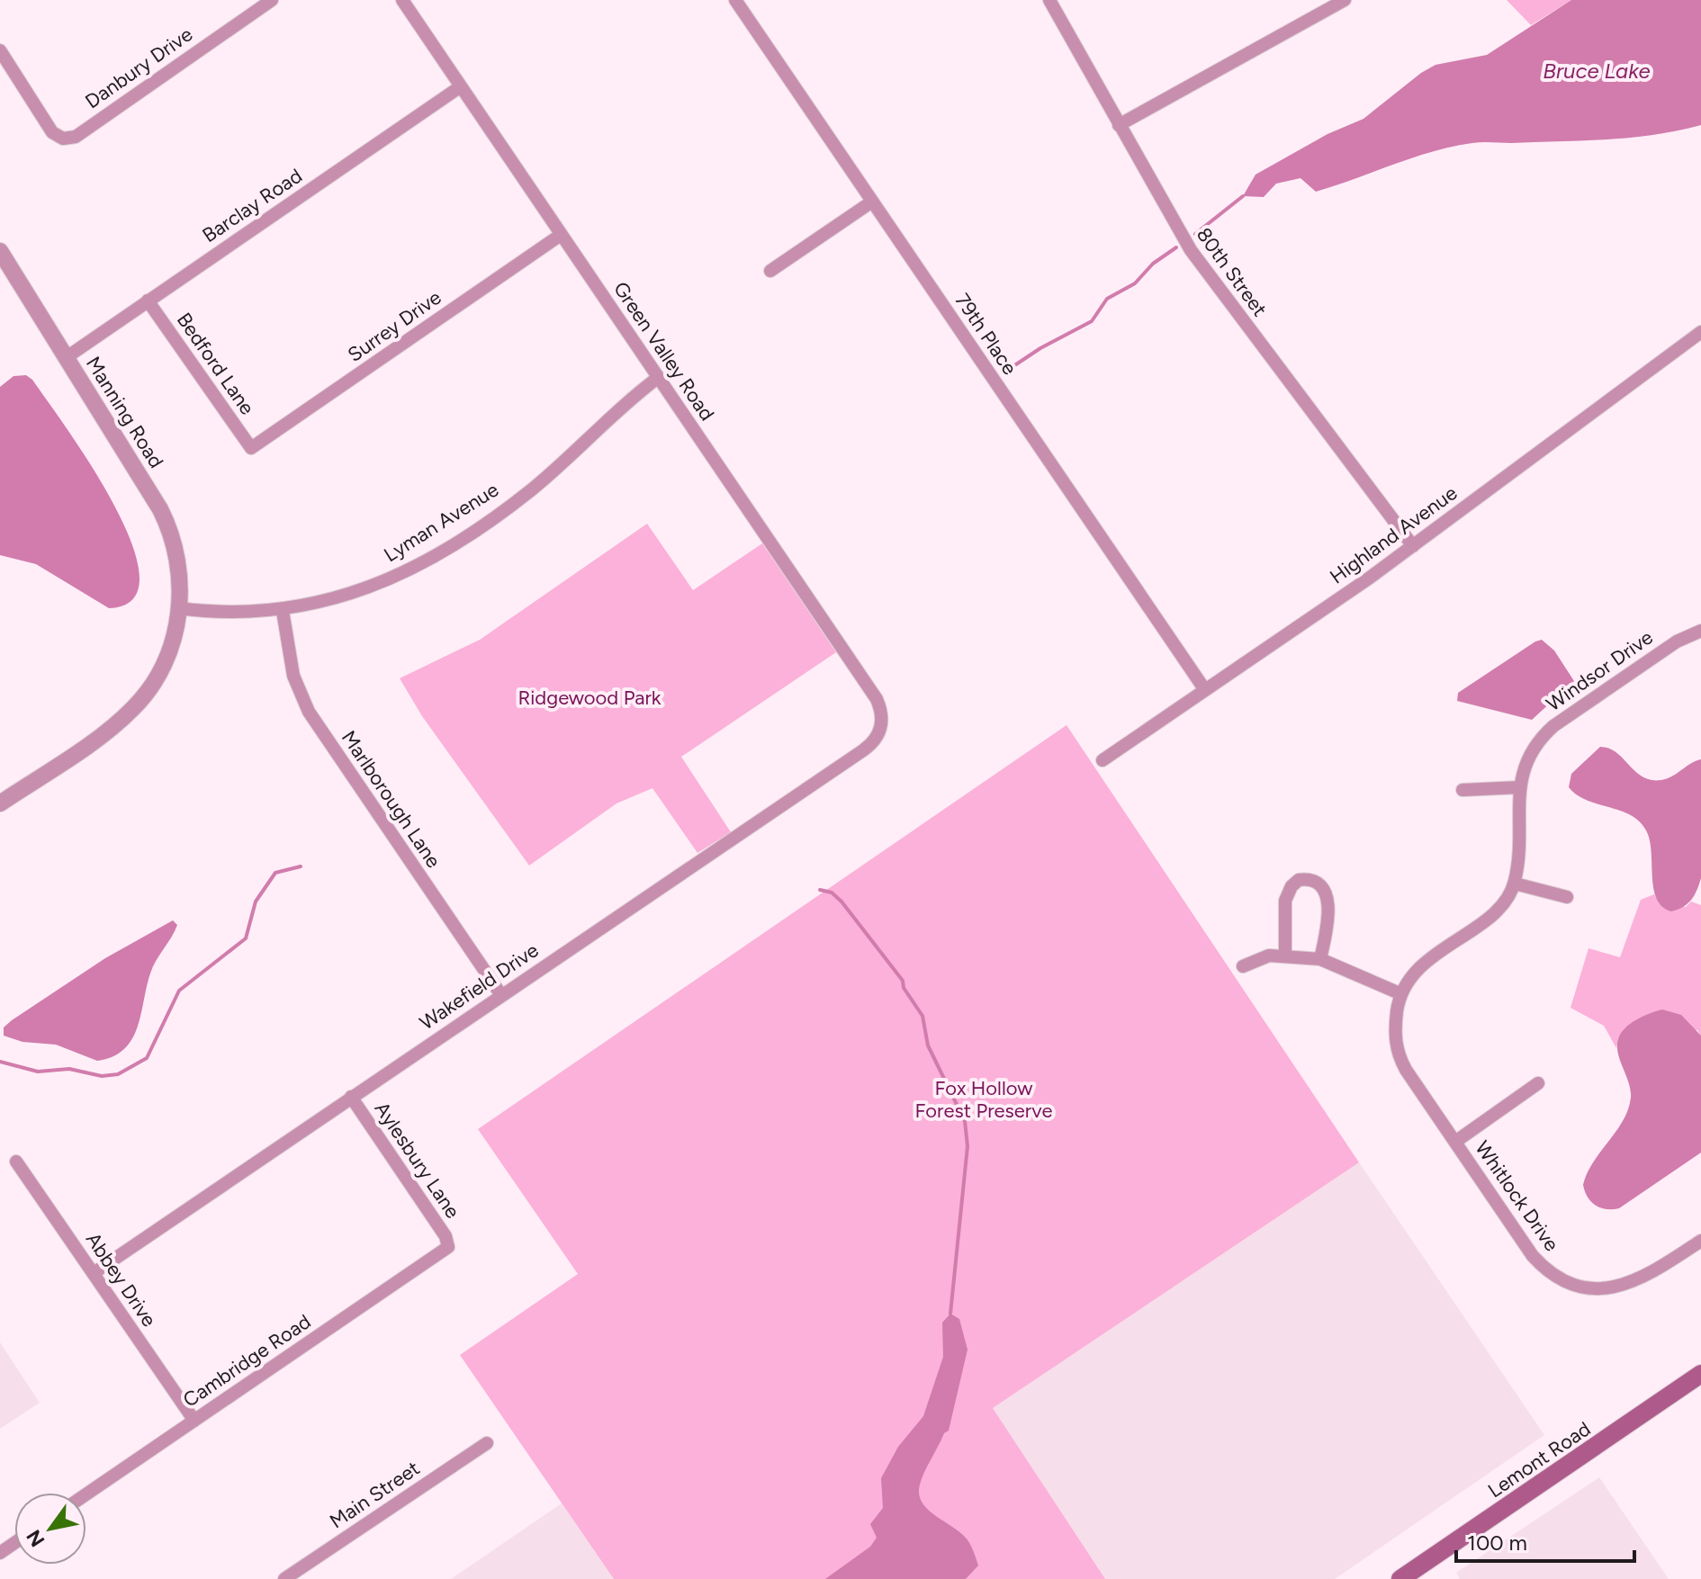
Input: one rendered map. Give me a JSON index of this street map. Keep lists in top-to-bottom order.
{
  "streets": {
    "main road": ["Lemont Road"],
    "street": [
      "Danbury Drive",
      "Barclay Road",
      "80th Street",
      "Surrey Drive",
      "79th Place",
      "Green Valley Road",
      "Bedford Lane",
      "Manning Road",
      "Lyman Avenue",
      "Highland Avenue",
      "Windsor Drive",
      "Marlborough Lane",
      "Wakefield Drive",
      "Aylesbury Lane",
      "Whitlock Drive",
      "Abbey Drive",
      "Cambridge Road",
      "Main Street"
    ]
  },
  "crossings": [
    ["Barclay Road", "Green Valley Road"],
    ["Barclay Road", "Bedford Lane"],
    ["Barclay Road", "Manning Road"],
    ["80th Street", "Highland Avenue"],
    ["Surrey Drive", "Green Valley Road"],
    ["Surrey Drive", "Bedford Lane"],
    ["79th Place", "Highland Avenue"],
    ["Green Valley Road", "Lyman Avenue"],
    ["Green Valley Road", "Wakefield Drive"],
    ["Manning Road", "Lyman Avenue"],
    ["Lyman Avenue", "Marlborough Lane"],
    ["Marlborough Lane", "Wakefield Drive"],
    ["Wakefield Drive", "Aylesbury Lane"],
    ["Wakefield Drive", "Abbey Drive"],
    ["Aylesbury Lane", "Cambridge Road"],
    ["Abbey Drive", "Cambridge Road"]
  ],
  "water": ["Bruce Lake"],
  "parks": ["Ridgewood Park", "Fox Hollow Forest Preserve"],
  "scale_bar": "100 m",
  "north": "bottom left"
}
